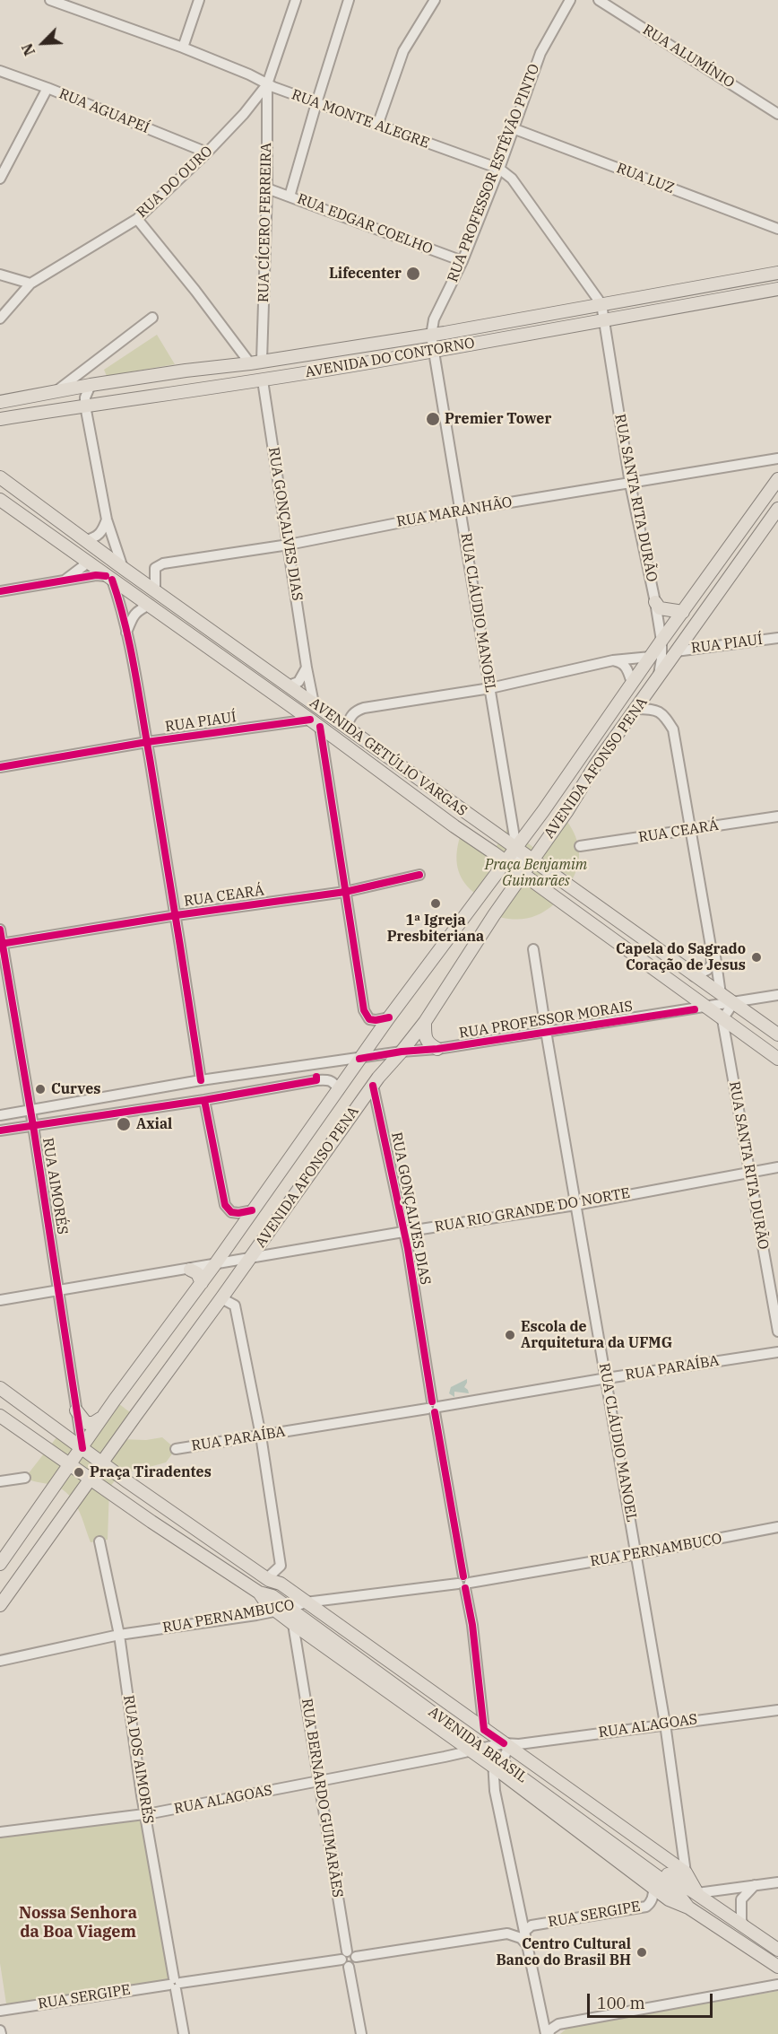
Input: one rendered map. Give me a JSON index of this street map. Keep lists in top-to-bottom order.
{
  "streets": {
    "main road": [
      "AVENIDA DO CONTORNO",
      "AVENIDA GETÚLIO VARGAS",
      "AVENIDA AFONSO PENA",
      "AVENIDA BRASIL"
    ],
    "street": [
      "RUA ALUMÍNIO",
      "RUA AGUAPEÍ",
      "RUA MONTE ALEGRE",
      "RUA PROFESSOR ESTÊVÃO PINTO",
      "RUA LUZ",
      "RUA DO OURO",
      "RUA CÍCERO FERREIRA",
      "RUA EDGAR COELHO",
      "RUA SANTA RITA DURÃO",
      "RUA MARANHÃO",
      "RUA GONÇALVES DIAS",
      "RUA CLÁUDIO MANOEL",
      "RUA PIAUÍ",
      "RUA CEARÁ",
      "RUA PROFESSOR MORAIS",
      "RUA AIMORÉS",
      "RUA RIO GRANDE DO NORTE",
      "RUA PARAÍBA",
      "RUA PERNAMBUCO",
      "RUA ALAGOAS",
      "RUA DOS AIMORÉS",
      "RUA BERNARDO GUIMARÃES",
      "RUA SERGIPE"
    ]
  },
  "crossings": [
    ["RUA AGUAPEÍ", "RUA DO OURO"],
    ["RUA MONTE ALEGRE", "RUA PROFESSOR ESTÊVÃO PINTO"],
    ["RUA MONTE ALEGRE", "RUA DO OURO"],
    ["RUA MONTE ALEGRE", "RUA CÍCERO FERREIRA"],
    ["RUA MONTE ALEGRE", "AVENIDA DO CONTORNO"],
    ["RUA MONTE ALEGRE", "RUA SANTA RITA DURÃO"],
    ["RUA PROFESSOR ESTÊVÃO PINTO", "RUA LUZ"],
    ["RUA PROFESSOR ESTÊVÃO PINTO", "RUA EDGAR COELHO"],
    ["RUA PROFESSOR ESTÊVÃO PINTO", "AVENIDA DO CONTORNO"],
    ["RUA PROFESSOR ESTÊVÃO PINTO", "RUA CLÁUDIO MANOEL"],
    ["RUA DO OURO", "RUA CÍCERO FERREIRA"],
    ["RUA CÍCERO FERREIRA", "RUA EDGAR COELHO"],
    ["RUA CÍCERO FERREIRA", "AVENIDA DO CONTORNO"],
    ["AVENIDA DO CONTORNO", "RUA SANTA RITA DURÃO"],
    ["AVENIDA DO CONTORNO", "RUA GONÇALVES DIAS"],
    ["AVENIDA DO CONTORNO", "RUA CLÁUDIO MANOEL"],
    ["RUA SANTA RITA DURÃO", "RUA MARANHÃO"],
    ["RUA SANTA RITA DURÃO", "AVENIDA GETÚLIO VARGAS"],
    ["RUA SANTA RITA DURÃO", "AVENIDA AFONSO PENA"],
    ["RUA SANTA RITA DURÃO", "RUA RIO GRANDE DO NORTE"],
    ["RUA MARANHÃO", "RUA GONÇALVES DIAS"],
    ["RUA MARANHÃO", "RUA CLÁUDIO MANOEL"],
    ["RUA MARANHÃO", "AVENIDA GETÚLIO VARGAS"],
    ["RUA GONÇALVES DIAS", "AVENIDA GETÚLIO VARGAS"],
    ["RUA GONÇALVES DIAS", "AVENIDA AFONSO PENA"],
    ["RUA GONÇALVES DIAS", "RUA RIO GRANDE DO NORTE"],
    ["RUA GONÇALVES DIAS", "RUA PARAÍBA"],
    ["RUA GONÇALVES DIAS", "RUA PERNAMBUCO"],
    ["RUA GONÇALVES DIAS", "AVENIDA BRASIL"],
    ["RUA CLÁUDIO MANOEL", "AVENIDA GETÚLIO VARGAS"],
    ["RUA CLÁUDIO MANOEL", "AVENIDA AFONSO PENA"],
    ["RUA CLÁUDIO MANOEL", "RUA PROFESSOR MORAIS"],
    ["RUA CLÁUDIO MANOEL", "RUA RIO GRANDE DO NORTE"],
    ["RUA CLÁUDIO MANOEL", "RUA PARAÍBA"],
    ["RUA CLÁUDIO MANOEL", "RUA PERNAMBUCO"],
    ["RUA CLÁUDIO MANOEL", "RUA ALAGOAS"],
    ["RUA CLÁUDIO MANOEL", "AVENIDA BRASIL"],
    ["RUA PIAUÍ", "AVENIDA GETÚLIO VARGAS"],
    ["RUA PIAUÍ", "AVENIDA AFONSO PENA"],
    ["AVENIDA GETÚLIO VARGAS", "AVENIDA AFONSO PENA"],
    ["AVENIDA GETÚLIO VARGAS", "RUA PROFESSOR MORAIS"],
    ["AVENIDA AFONSO PENA", "RUA PROFESSOR MORAIS"],
    ["AVENIDA AFONSO PENA", "RUA AIMORÉS"],
    ["AVENIDA AFONSO PENA", "RUA RIO GRANDE DO NORTE"],
    ["AVENIDA AFONSO PENA", "AVENIDA BRASIL"],
    ["RUA CEARÁ", "RUA AIMORÉS"],
    ["RUA PROFESSOR MORAIS", "RUA AIMORÉS"],
    ["RUA AIMORÉS", "RUA RIO GRANDE DO NORTE"],
    ["RUA AIMORÉS", "AVENIDA BRASIL"],
    ["RUA PERNAMBUCO", "AVENIDA BRASIL"],
    ["RUA PERNAMBUCO", "RUA DOS AIMORÉS"],
    ["RUA ALAGOAS", "AVENIDA BRASIL"],
    ["RUA ALAGOAS", "RUA DOS AIMORÉS"],
    ["RUA ALAGOAS", "RUA BERNARDO GUIMARÃES"],
    ["AVENIDA BRASIL", "RUA BERNARDO GUIMARÃES"],
    ["AVENIDA BRASIL", "RUA SERGIPE"],
    ["RUA DOS AIMORÉS", "RUA SERGIPE"],
    ["RUA BERNARDO GUIMARÃES", "RUA SERGIPE"]
  ],
  "districts": ["Nossa Senhora da Boa Viagem"],
  "parks": ["Praça Benjamim Guimarães"],
  "places": [
    "Lifecenter",
    "Premier Tower",
    "1ª Igreja Presbiteriana",
    "Capela do Sagrado Coração de Jesus",
    "Curves",
    "Axial",
    "Escola de Arquitetura da UFMG",
    "Praça Tiradentes",
    "Centro Cultural Banco do Brasil BH"
  ],
  "scale_bar": "100 m",
  "north": "bottom left"
}
